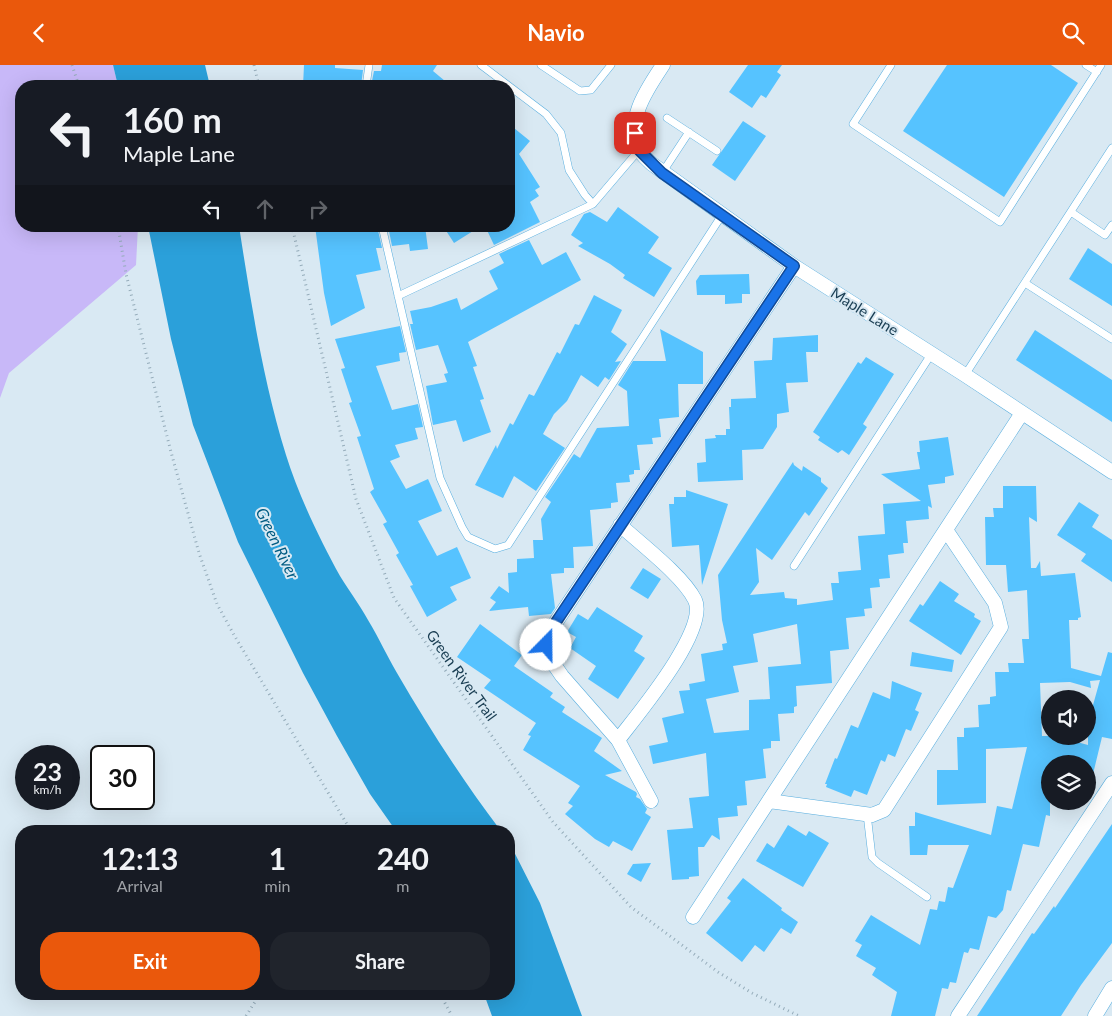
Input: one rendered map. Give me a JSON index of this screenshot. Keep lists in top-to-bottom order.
{
  "streets": {
    "street": ["Maple Lane"],
    "path": ["Green River Trail"]
  },
  "water": ["Green River"],
  "page": {
    "header": "Navio",
    "turn": ["160 m", "Maple Lane"],
    "speed": "23 km/h",
    "limit": "30",
    "eta": [
      "12:13",
      "Arrival",
      "1",
      "min",
      "240",
      "m"
    ],
    "buttons": ["Exit", "Share"]
  }
}
